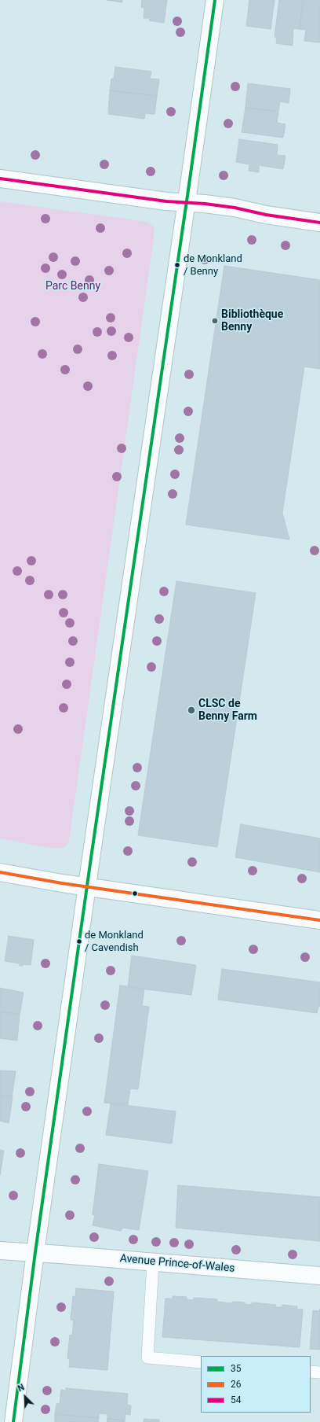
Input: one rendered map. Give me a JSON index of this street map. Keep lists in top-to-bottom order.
{
  "streets": {
    "street": ["Avenue Prince-of-Wales"]
  },
  "parks": ["Parc Benny"],
  "places": [
    "de Monkland / Benny",
    "Bibliothèque Benny",
    "CLSC de Benny Farm",
    "de Monkland / Cavendish"
  ],
  "lines": ["transit line 35", "transit line 54", "transit line 26"],
  "legend": ["35", "26", "54"],
  "north": "top left"
}
